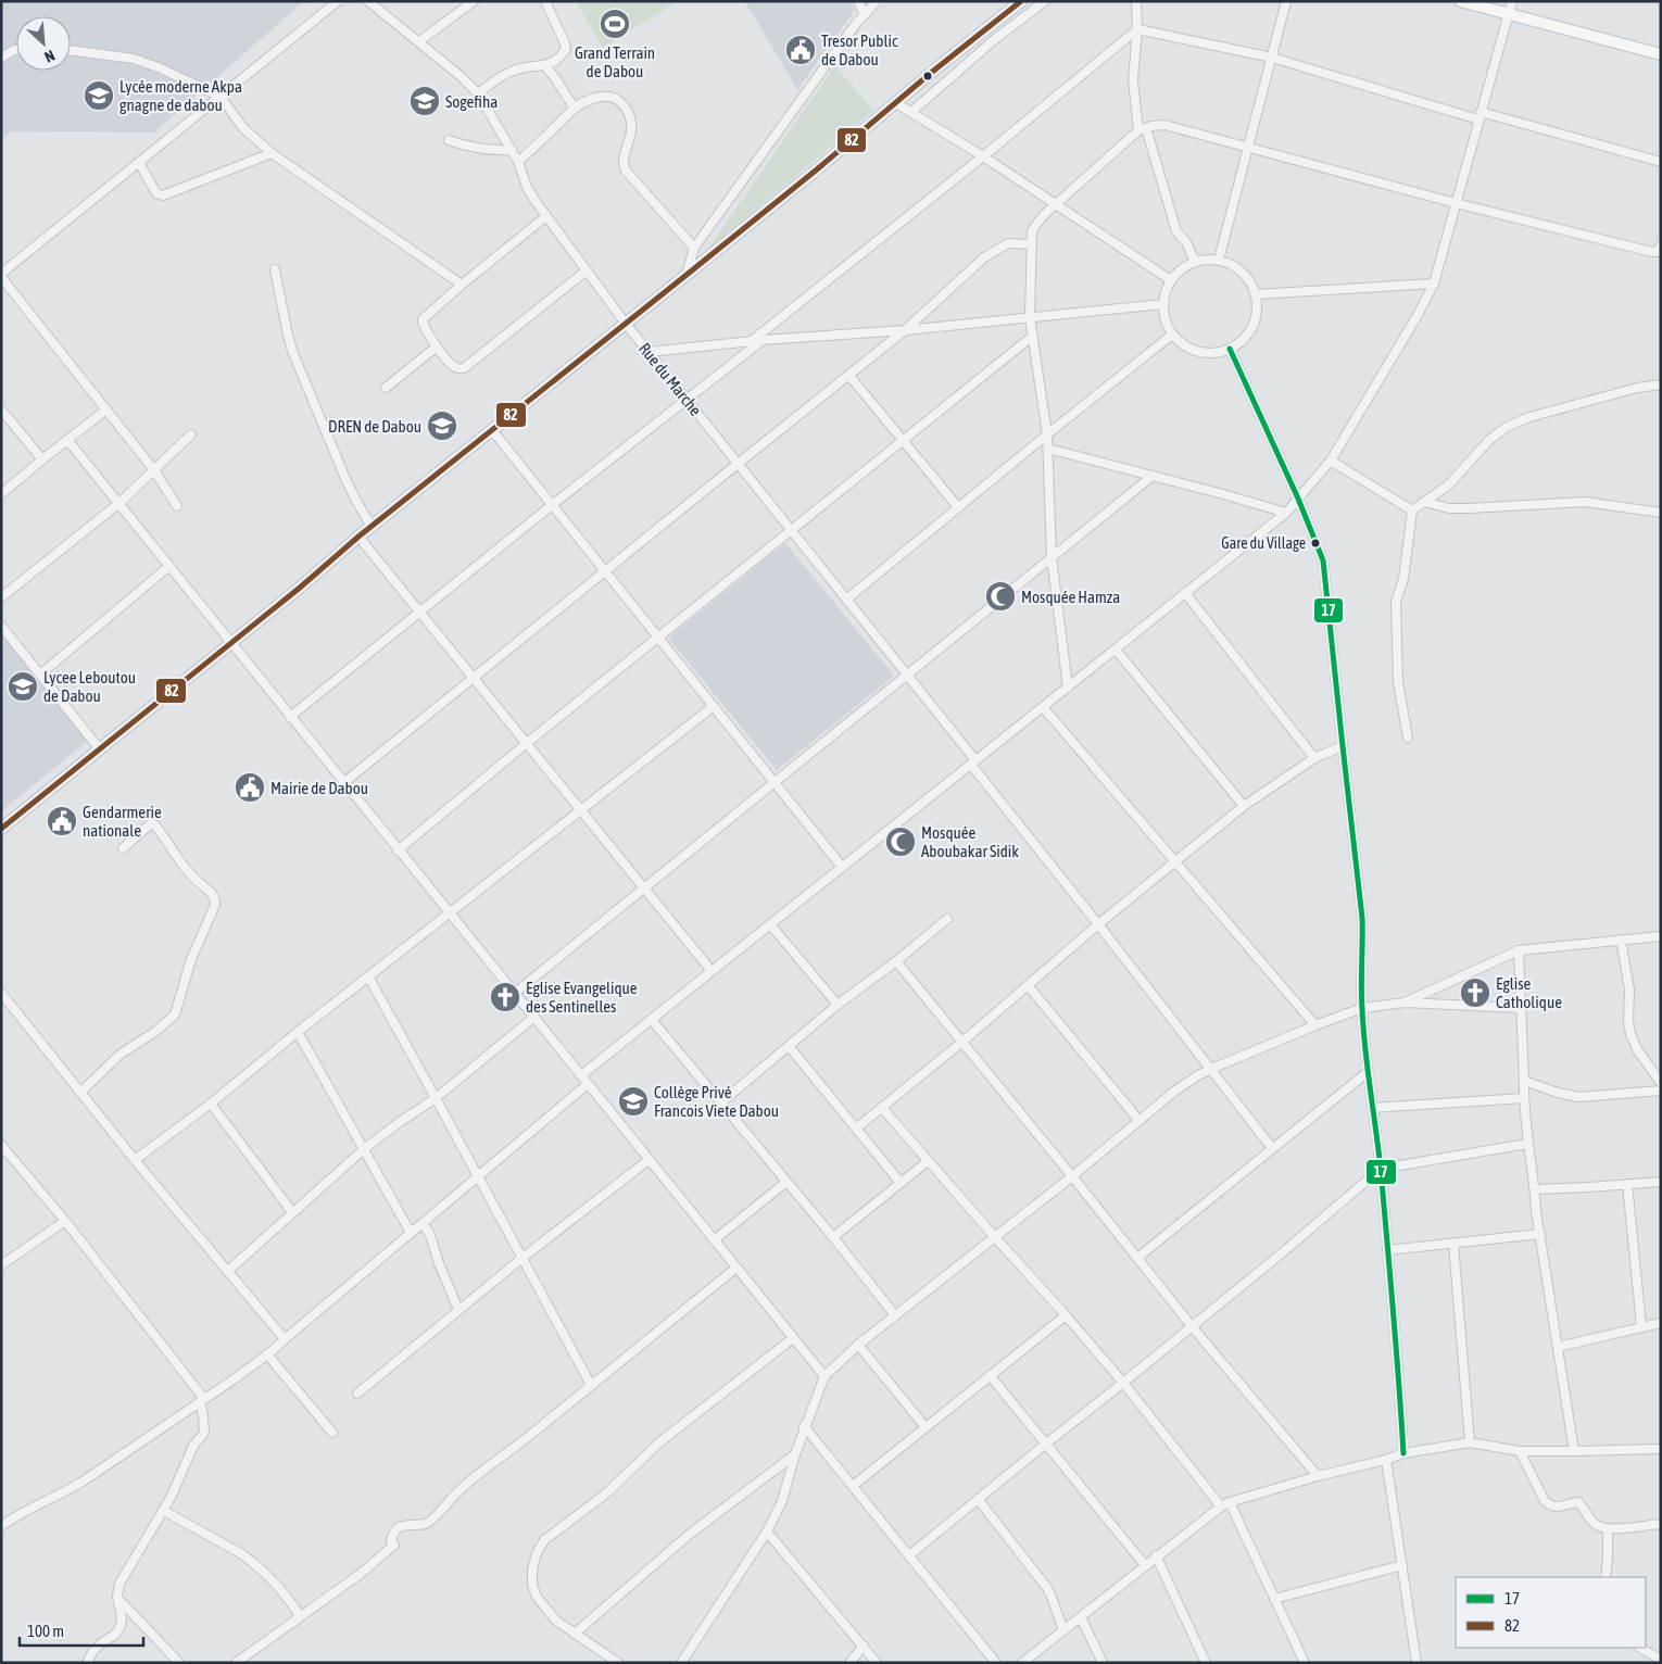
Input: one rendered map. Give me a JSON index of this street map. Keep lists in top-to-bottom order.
{
  "streets": {
    "street": ["Rue du Marche"]
  },
  "places": {
    "sports": ["Grand Terrain de Dabou"],
    "public building": ["Tresor Public de Dabou", "Mairie de Dabou", "Gendarmerie nationale"],
    "school or university": [
      "Lycée moderne Akpa gnagne de dabou",
      "Sogefiha",
      "DREN de Dabou",
      "Lycee Leboutou de Dabou",
      "Collège Privé Francois Viete Dabou"
    ],
    "other": ["Gare du Village"],
    "mosque": ["Mosquée Hamza", "Mosquée Aboubakar Sidik"],
    "church": ["Eglise Catholique", "Eglise Evangelique des Sentinelles"]
  },
  "lines": ["transit line 82", "transit line 17"],
  "legend": ["17", "82"],
  "scale_bar": "100 m",
  "north": "bottom right"
}
